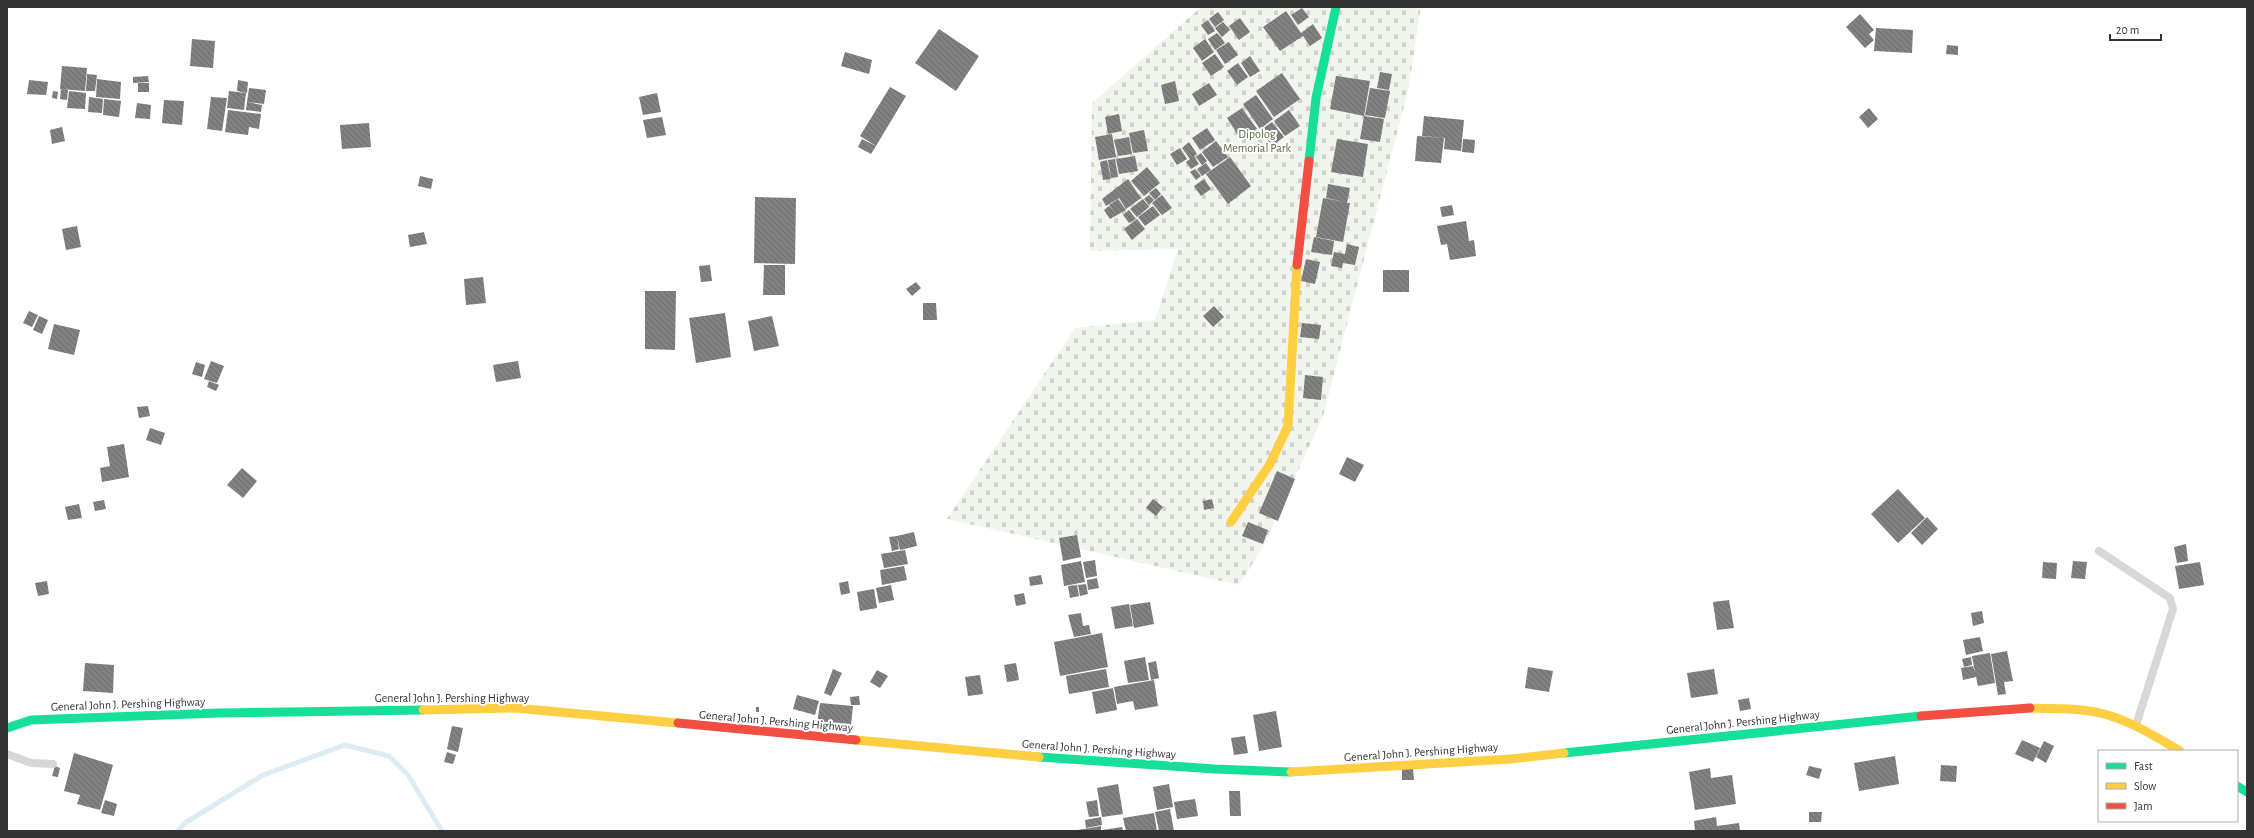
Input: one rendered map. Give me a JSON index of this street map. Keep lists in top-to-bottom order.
{
  "streets": {
    "main road": ["General John J. Pershing Highway"]
  },
  "parks": ["Dipolog Memorial Park"],
  "legend": ["Fast", "Slow", "Jam"],
  "scale_bar": "20 m"
}
